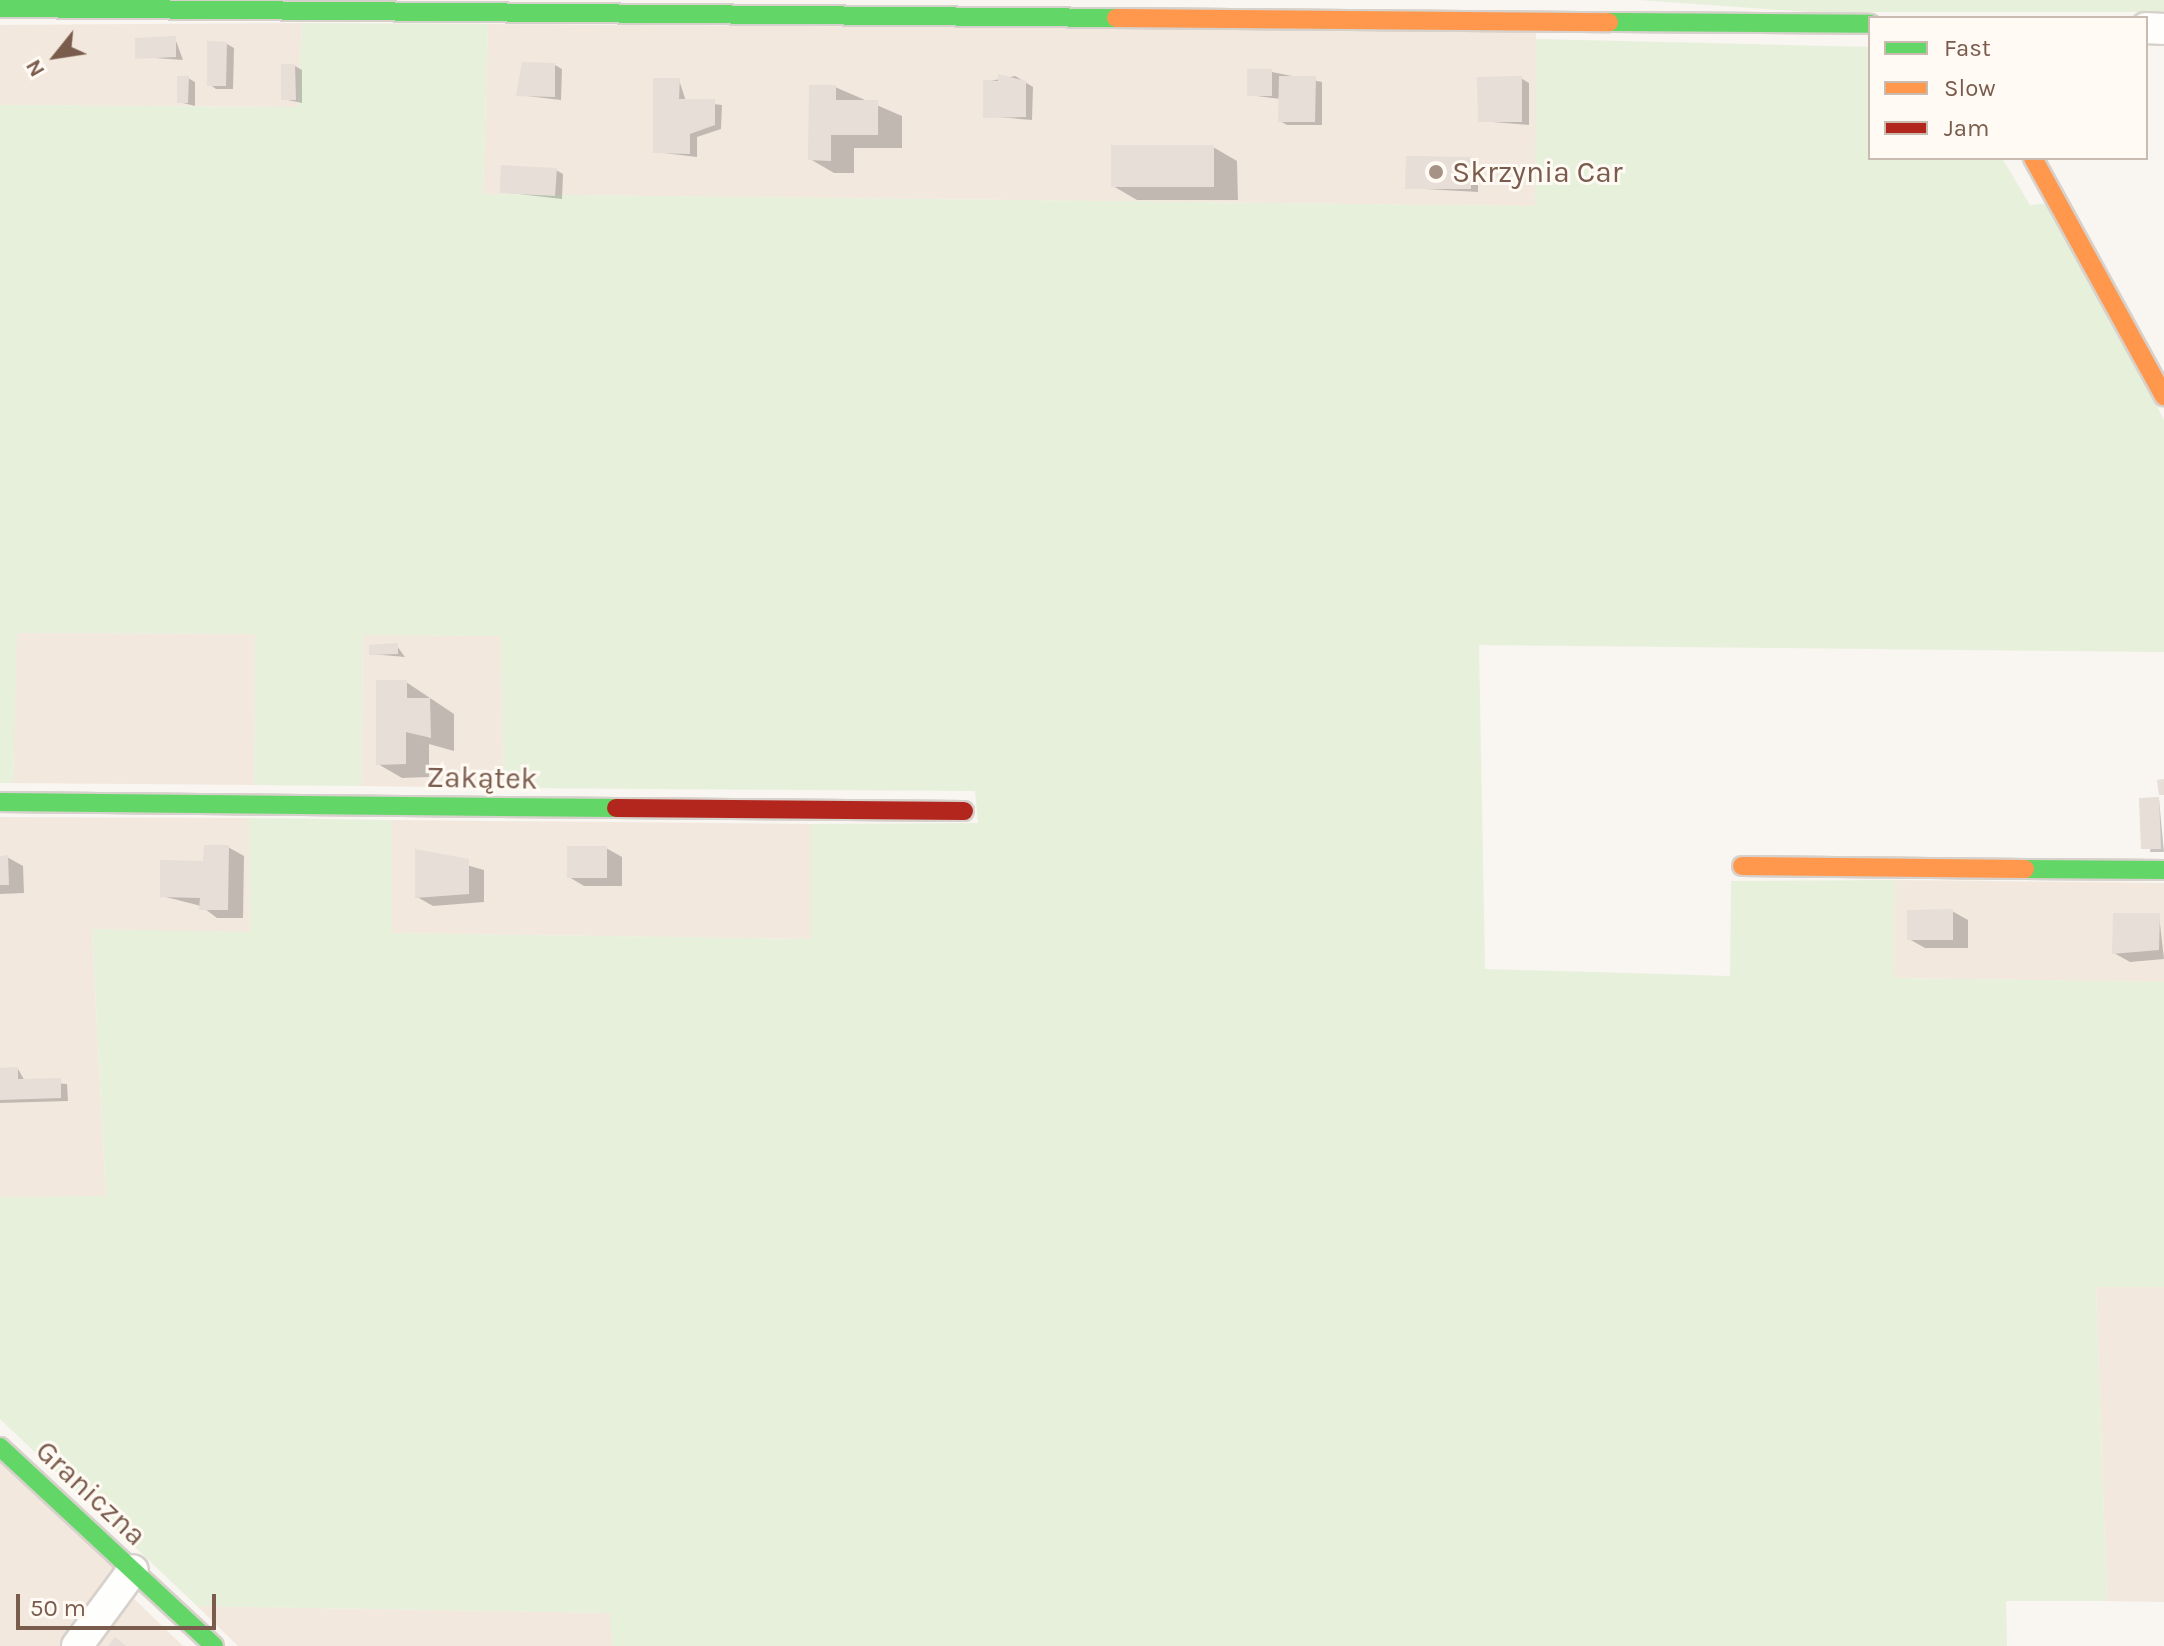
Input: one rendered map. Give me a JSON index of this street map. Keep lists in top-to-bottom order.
{
  "streets": {
    "street": ["Zakątek", "Graniczna"]
  },
  "places": ["Skrzynia Car"],
  "legend": ["Fast", "Slow", "Jam"],
  "scale_bar": "50 m",
  "north": "bottom left"
}
